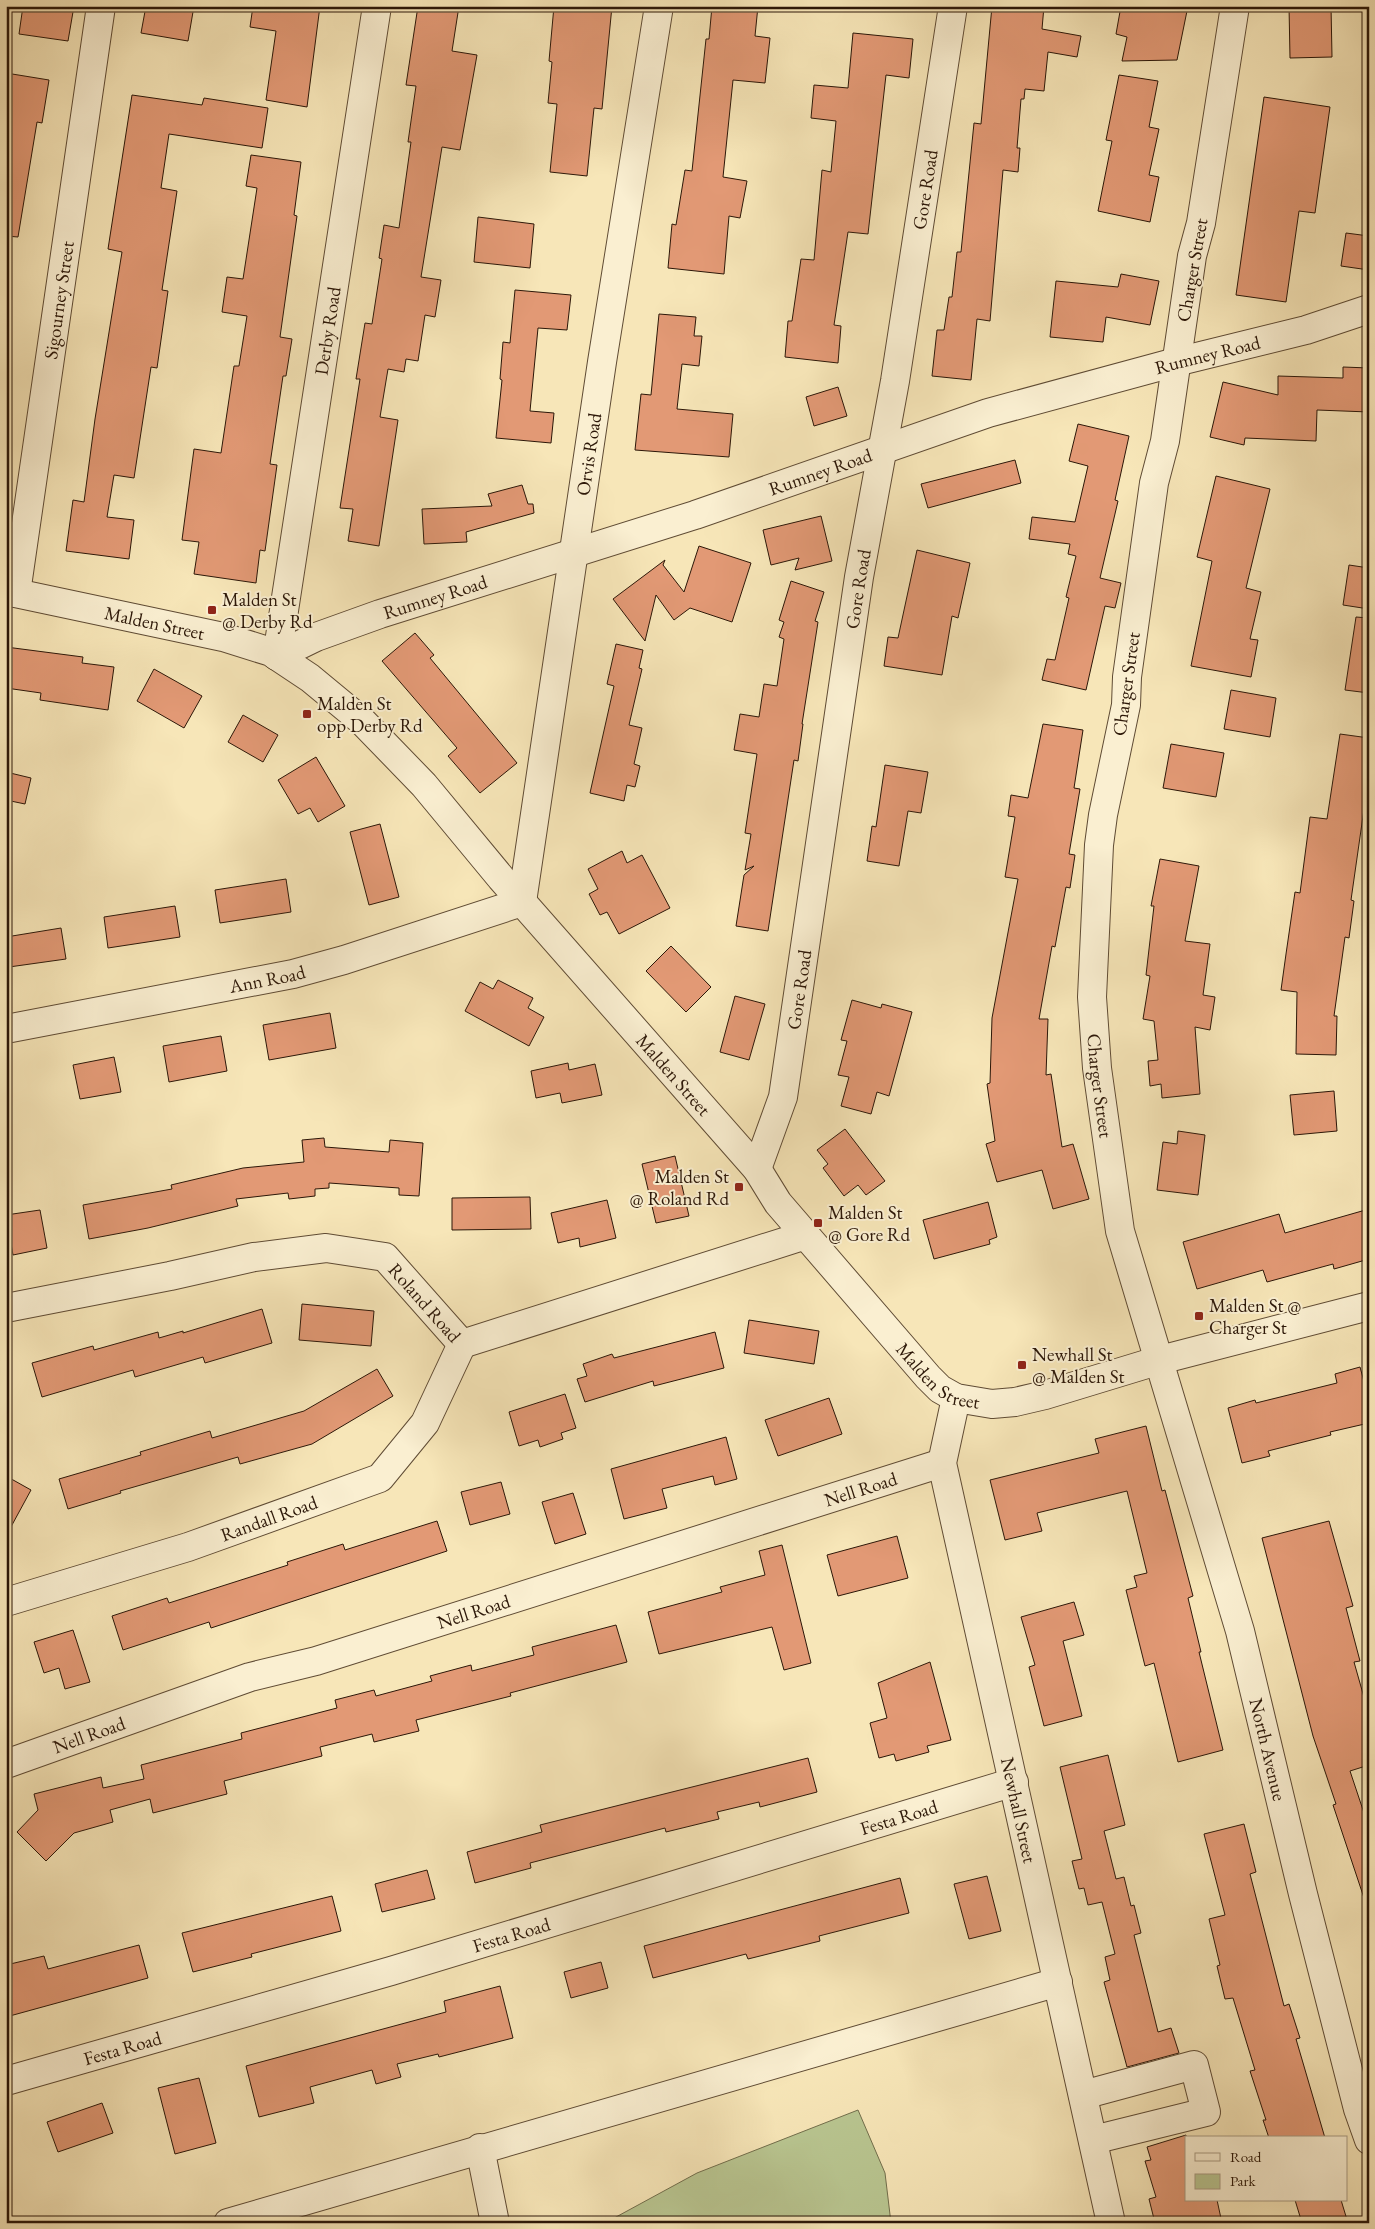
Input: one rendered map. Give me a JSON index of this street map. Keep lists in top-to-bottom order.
{
  "streets": {
    "street": [
      "Gore Road",
      "Charger Street",
      "Sigourney Street",
      "Derby Road",
      "Rumney Road",
      "Orvis Road",
      "Malden Street",
      "Ann Road",
      "Roland Road",
      "Nell Road",
      "Randall Road",
      "North Avenue",
      "Newhall Street",
      "Festa Road"
    ]
  },
  "crossings": [
    ["Gore Road", "Rumney Road"],
    ["Gore Road", "Malden Street"],
    ["Charger Street", "Rumney Road"],
    ["Charger Street", "Malden Street"],
    ["Charger Street", "North Avenue"],
    ["Sigourney Street", "Malden Street"],
    ["Derby Road", "Rumney Road"],
    ["Derby Road", "Malden Street"],
    ["Rumney Road", "Orvis Road"],
    ["Rumney Road", "Malden Street"],
    ["Orvis Road", "Malden Street"],
    ["Orvis Road", "Ann Road"],
    ["Malden Street", "Ann Road"],
    ["Malden Street", "Roland Road"],
    ["Malden Street", "North Avenue"],
    ["Malden Street", "Newhall Street"],
    ["Roland Road", "Randall Road"],
    ["Nell Road", "Newhall Street"],
    ["Newhall Street", "Festa Road"]
  ],
  "places": {
    "transit": [
      "Malden St @ Derby Rd",
      "Malden St opp Derby Rd",
      "Malden St @ Roland Rd",
      "Malden St @ Gore Rd",
      "Malden St @ Charger St",
      "Newhall St @ Malden St"
    ]
  },
  "legend": ["Road", "Park"]
}
